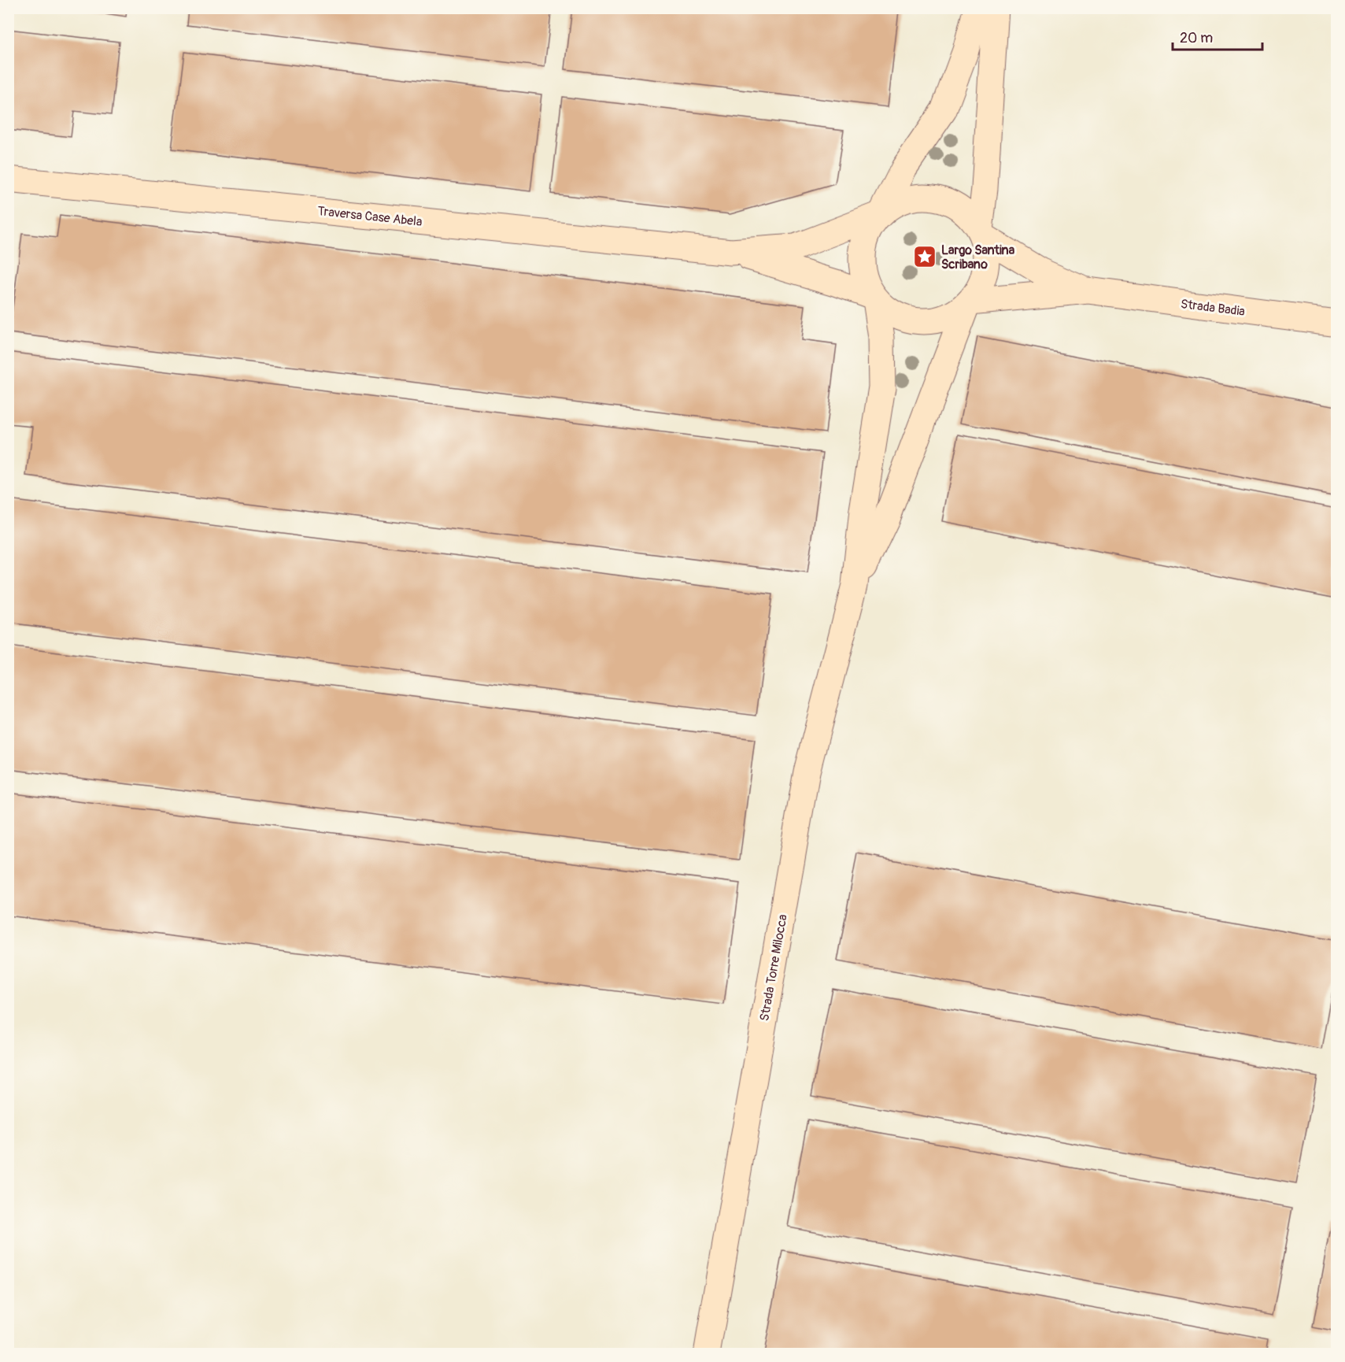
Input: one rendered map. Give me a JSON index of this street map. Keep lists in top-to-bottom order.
{
  "streets": {
    "street": ["Traversa Case Abela", "Strada Badia", "Strada Torre Milocca"]
  },
  "places": {
    "place": ["Largo Santina Scribano"]
  },
  "scale_bar": "20 m"
}
